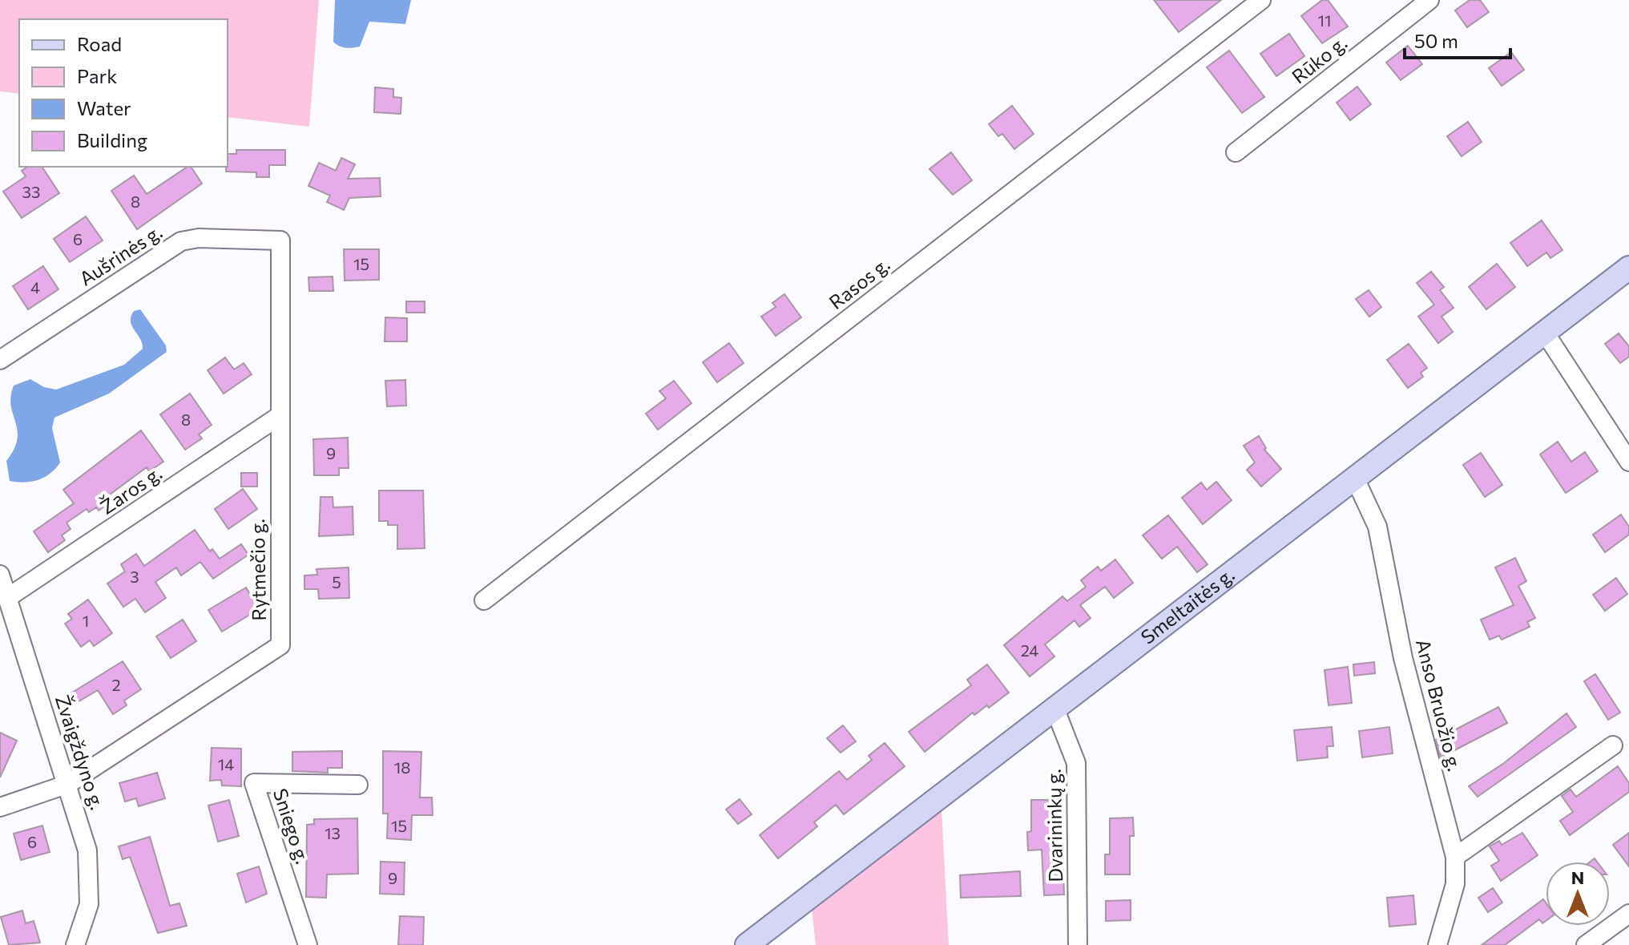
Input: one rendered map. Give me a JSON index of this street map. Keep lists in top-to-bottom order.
{
  "streets": {
    "main road": ["Smeltaitės g."],
    "street": [
      "Rūko g.",
      "Aušrinės g.",
      "Rasos g.",
      "Žaros g.",
      "Rytmečio g.",
      "Anso Bruožio g.",
      "Žvaigždyno g.",
      "Dvarininkų g.",
      "Sniego g."
    ]
  },
  "crossings": [
    ["Aušrinės g.", "Rytmečio g."],
    ["Žaros g.", "Rytmečio g."],
    ["Žaros g.", "Žvaigždyno g."],
    ["Rytmečio g.", "Žvaigždyno g."],
    ["Smeltaitės g.", "Anso Bruožio g."],
    ["Smeltaitės g.", "Dvarininkų g."]
  ],
  "house_numbers": [
    "11",
    "33",
    "8",
    "6",
    "15",
    "4",
    "8",
    "9",
    "3",
    "5",
    "1",
    "24",
    "2",
    "14",
    "18",
    "15",
    "13",
    "6",
    "9"
  ],
  "legend": [
    "Road",
    "Park",
    "Water",
    "Building"
  ],
  "scale_bar": "50 m",
  "north": "top"
}
